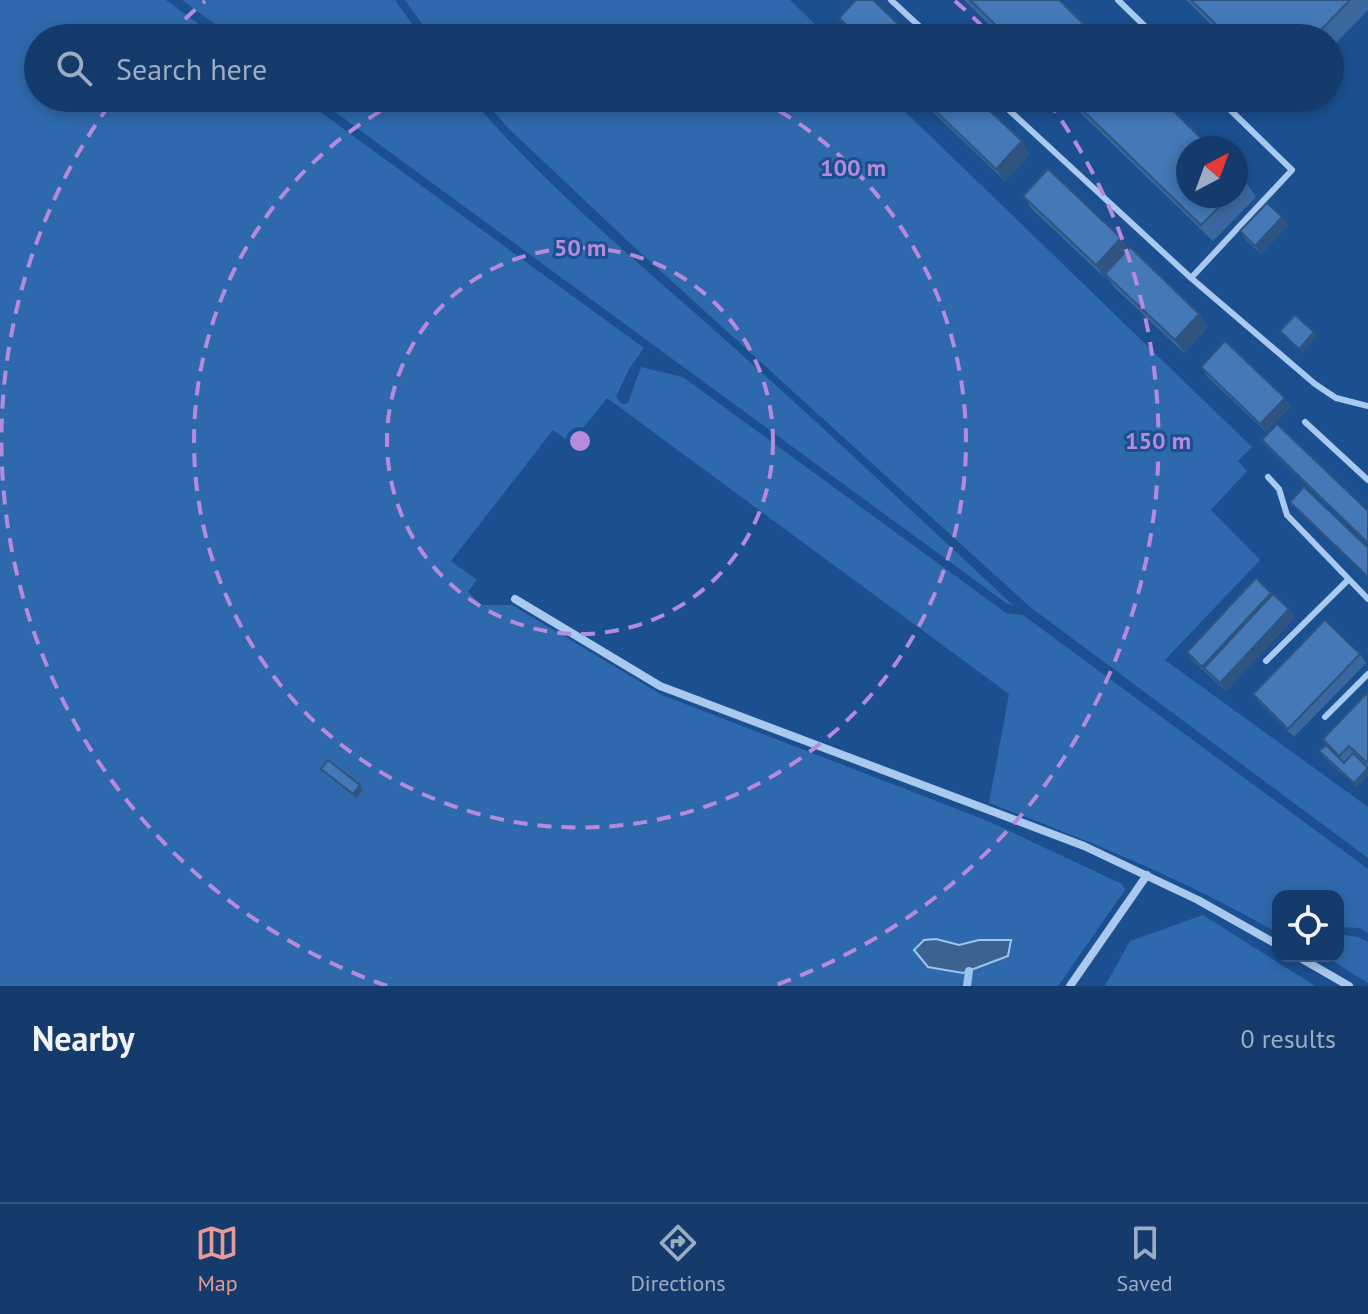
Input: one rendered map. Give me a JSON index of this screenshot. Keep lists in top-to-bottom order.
{
  "north": "top right",
  "page": {
    "search": "Search here",
    "heading": ["Nearby", "0 results"],
    "nav": ["Map", "Directions", "Saved"]
  },
  "rings": ["100 m", "50 m", "150 m"]
}
